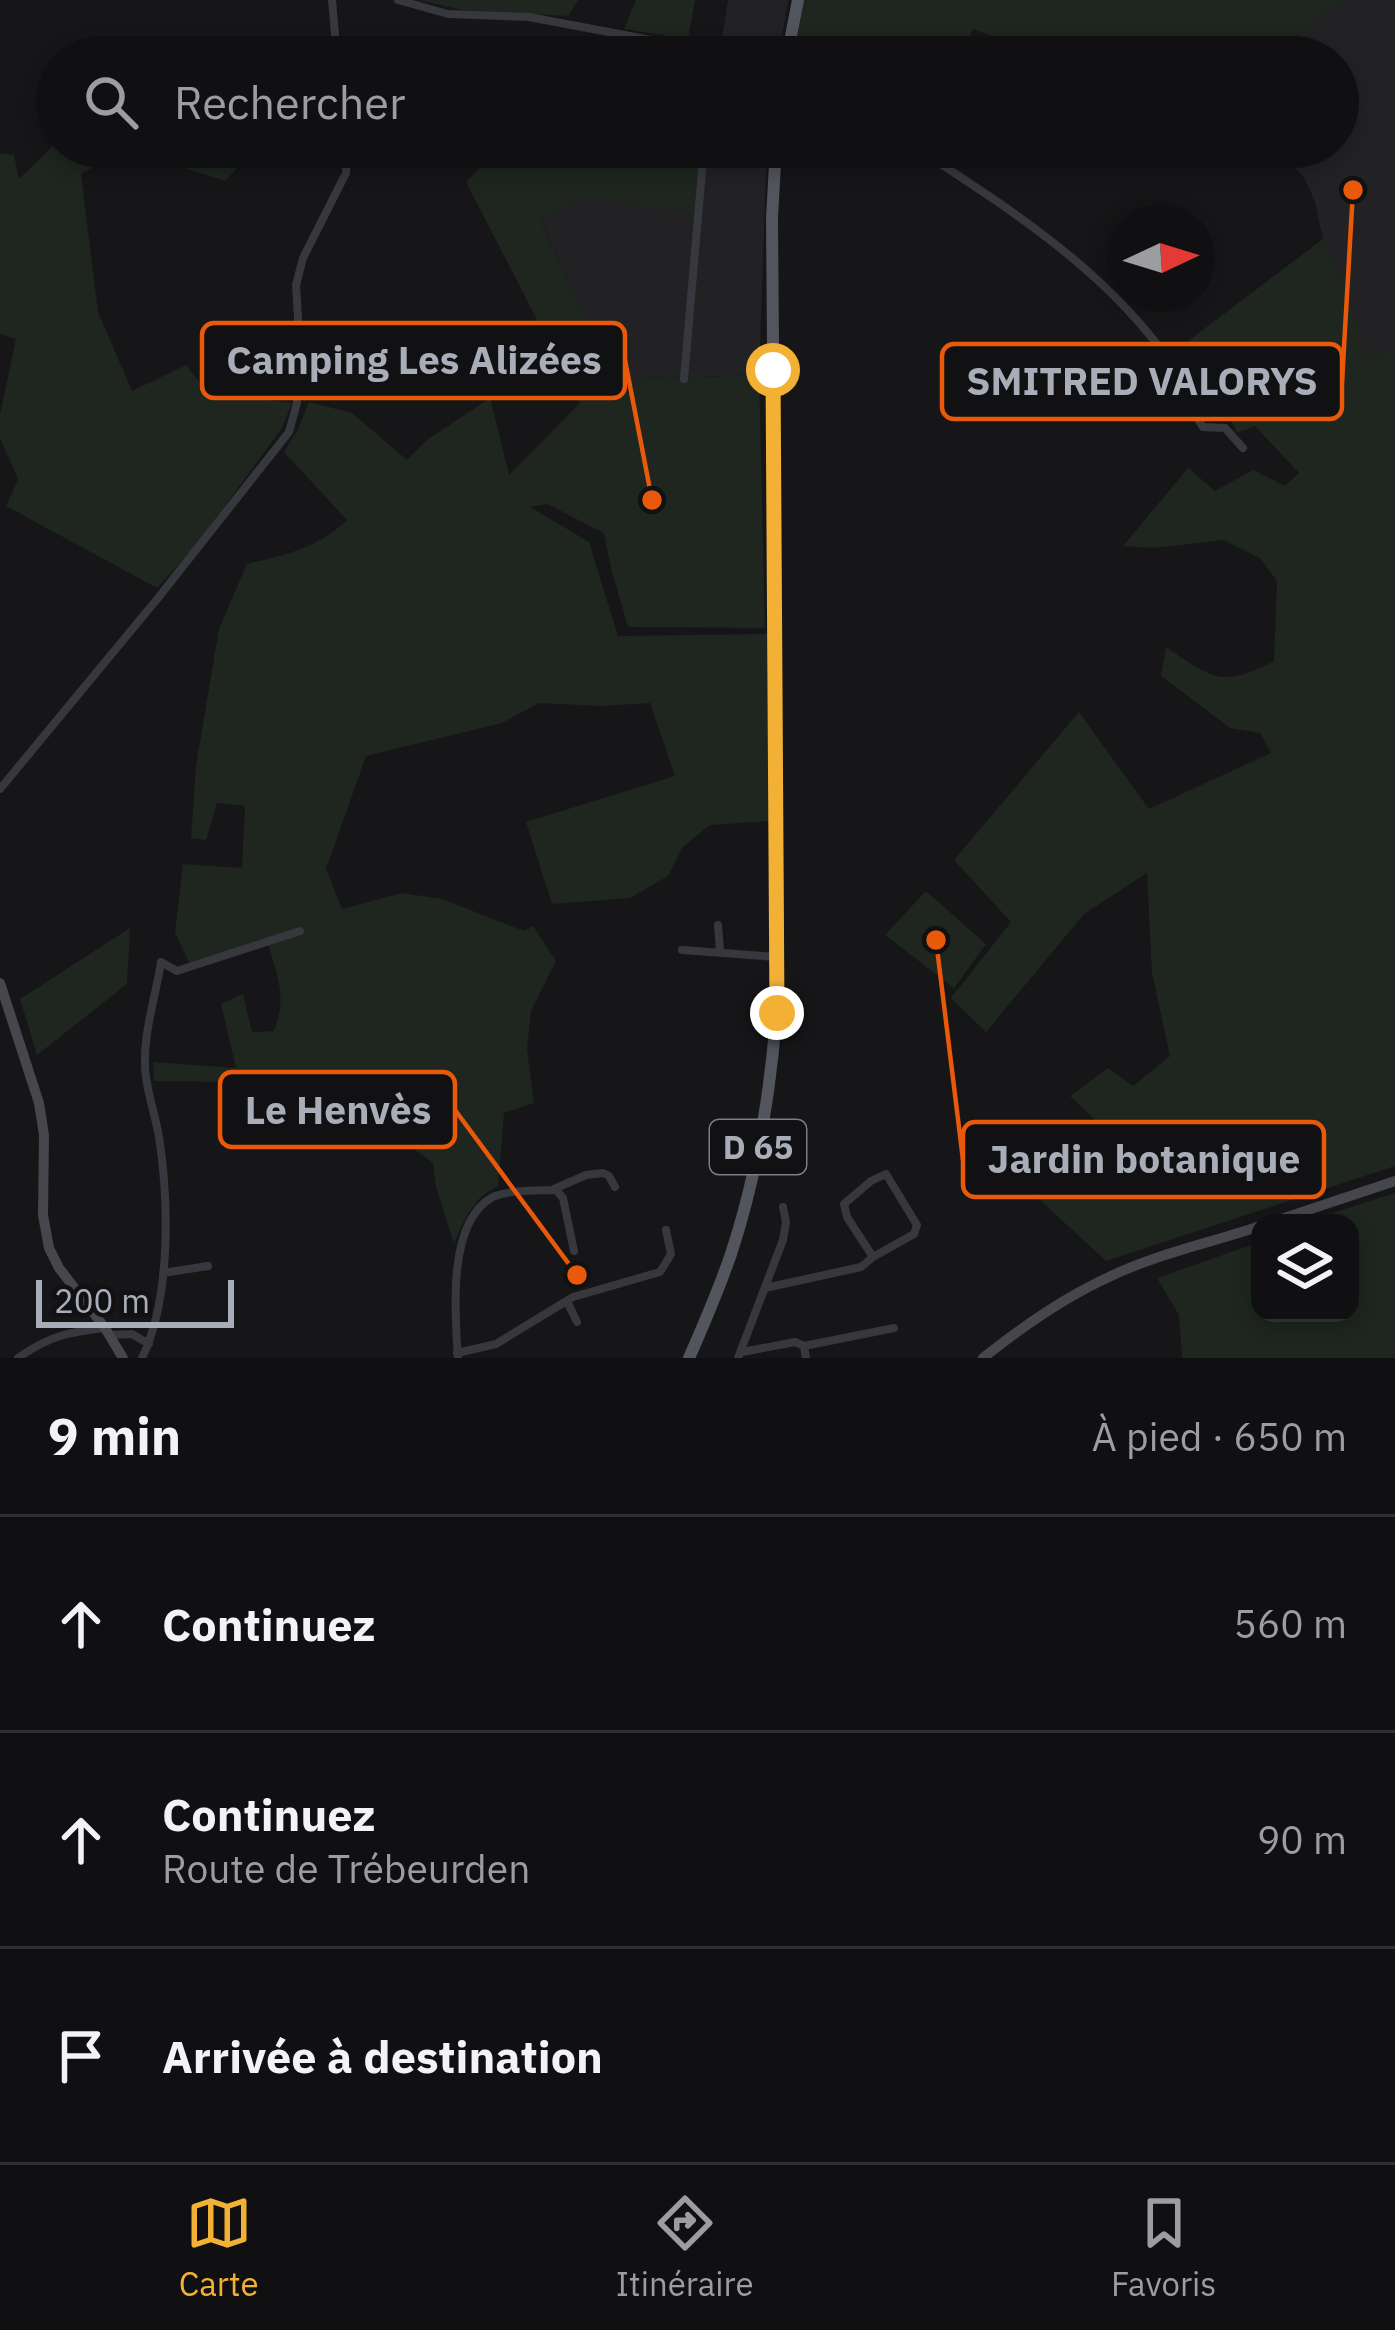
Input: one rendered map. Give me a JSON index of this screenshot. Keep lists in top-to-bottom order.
{
  "streets": {
    "main road": ["D 65"]
  },
  "places": [
    "SMITRED VALORYS",
    "Camping Les Alizées",
    "Jardin botanique",
    "Le Henvès"
  ],
  "scale_bar": "200 m",
  "north": "right",
  "page": {
    "search": "Rechercher",
    "scale": "200 m",
    "heading": ["9 min", "À pied · 650 m"],
    "list": [
      ["Continuez", "560 m"],
      ["Continuez", "Route de Trébeurden", "90 m"],
      "Arrivée à destination"
    ],
    "nav": ["Carte", "Itinéraire", "Favoris"]
  }
}
